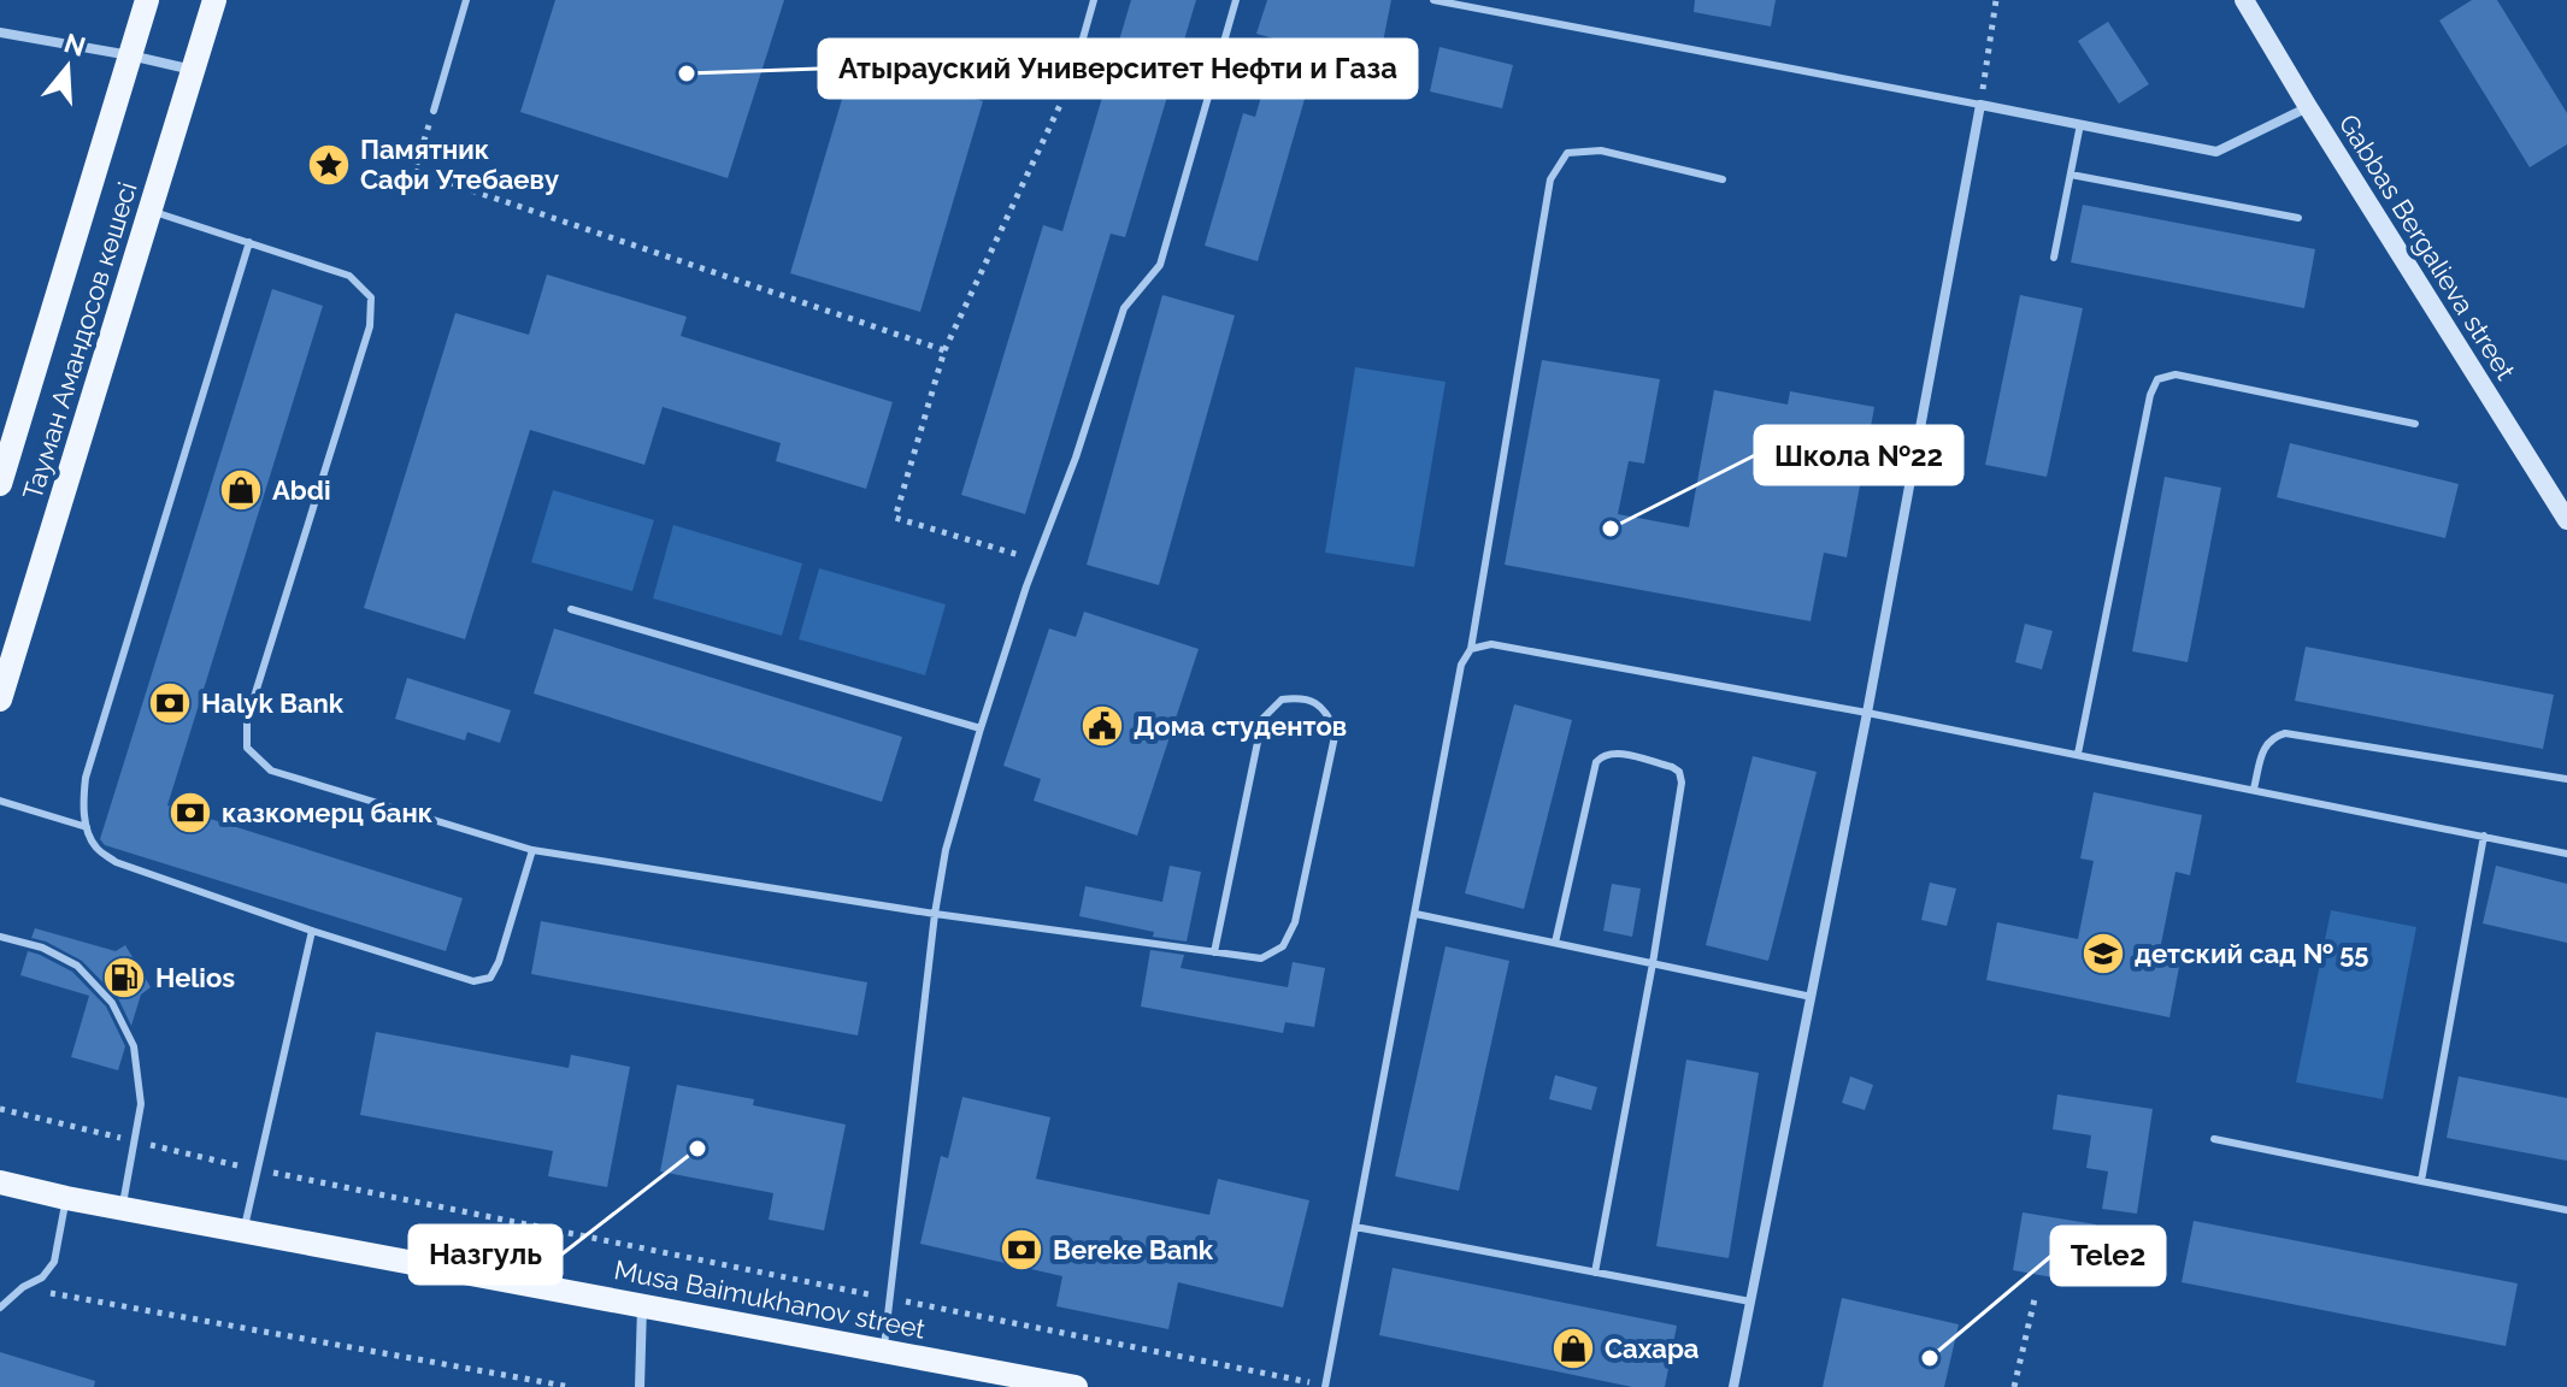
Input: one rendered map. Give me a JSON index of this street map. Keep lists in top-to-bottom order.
{
  "streets": {
    "main road": ["Gabbas Bergalieva street", "Тауман Амандосов көшесі", "Musa Baimukhanov street"]
  },
  "places": {
    "other": [
      "Атырауский Университет Нефти и Газа",
      "Школа №22",
      "Назгуль",
      "Tele2"
    ],
    "place": ["Памятник Сафи Утебаеву"],
    "shop": ["Abdi", "Сахара"],
    "bank": ["Halyk Bank", "казкомерц банк", "Bereke Bank"],
    "public building": ["Дома студентов"],
    "school or university": ["детский сад № 55"],
    "fuel station": ["Helios"]
  },
  "north": "top"
}
